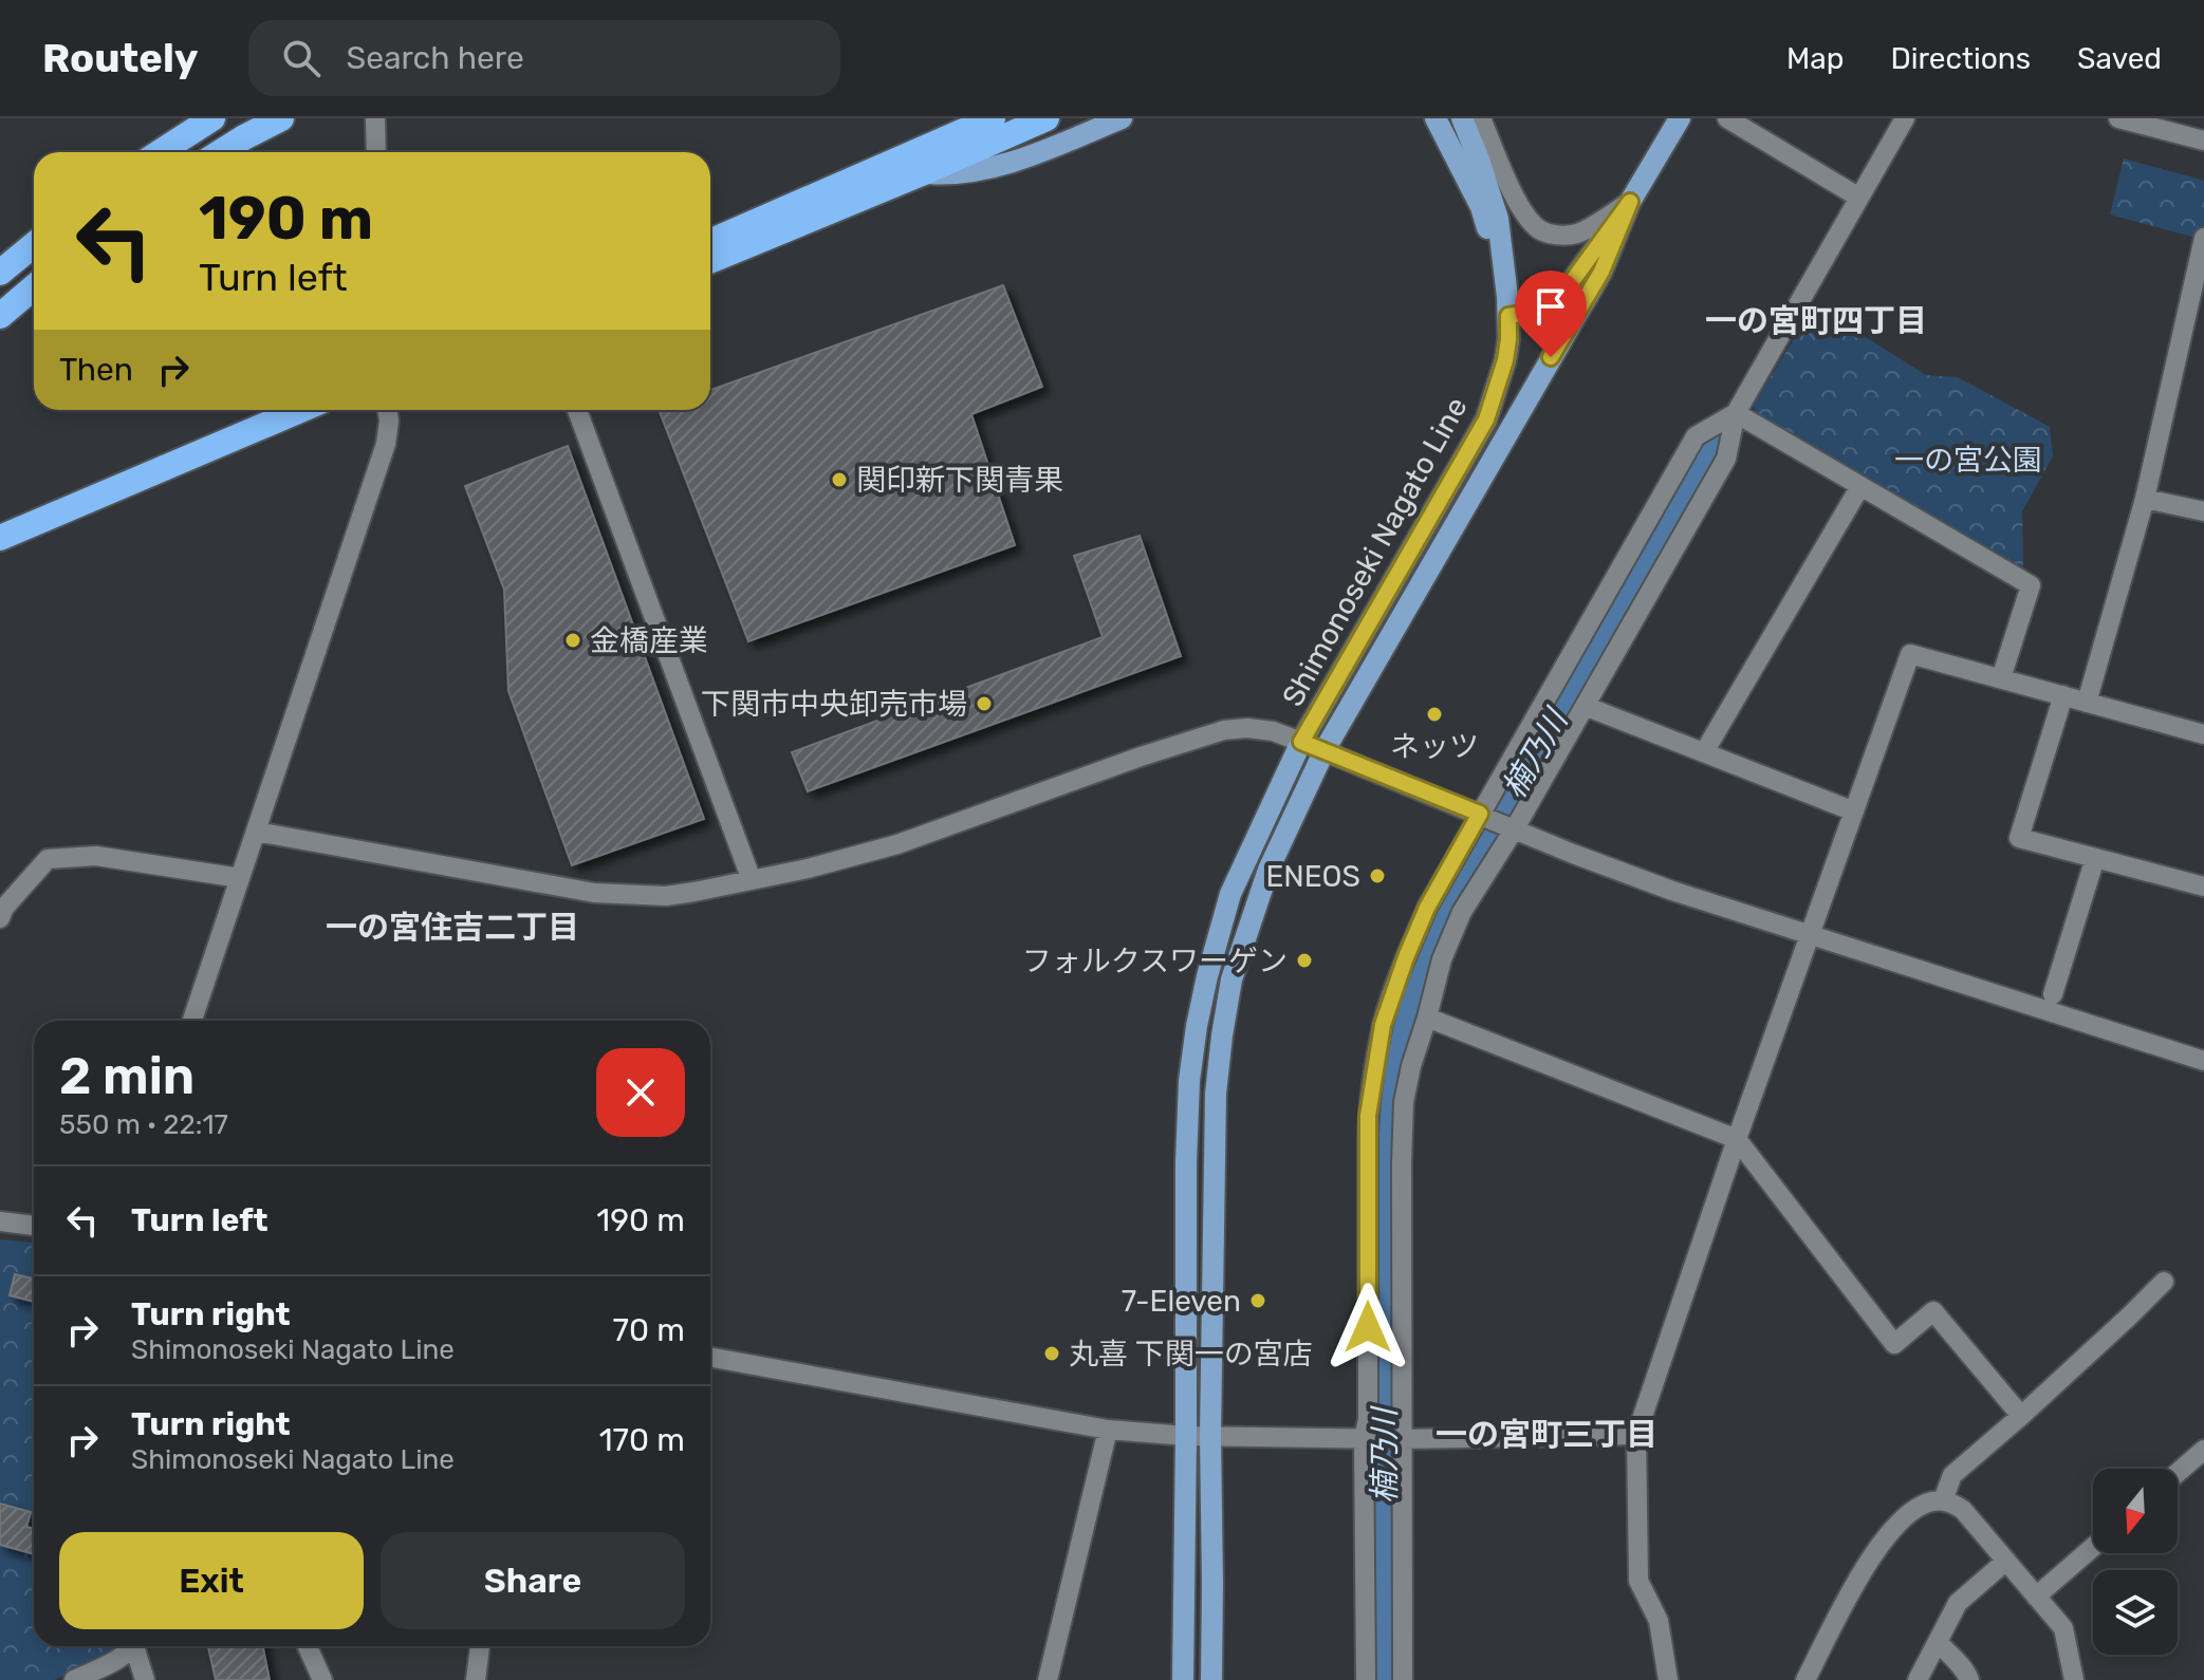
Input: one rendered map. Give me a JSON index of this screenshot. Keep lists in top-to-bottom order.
{
  "streets": {
    "main road": ["Shimonoseki Nagato Line"]
  },
  "districts": ["一の宮町四丁目", "一の宮住吉二丁目", "一の宮町三丁目"],
  "water": ["楠乃川"],
  "parks": ["一の宮公園"],
  "places": [
    "関印新下関青果",
    "金橋産業",
    "下関市中央卸売市場",
    "ネッツ",
    "ENEOS",
    "フォルクスワーゲン",
    "7-Eleven",
    "丸喜 下関一の宮店"
  ],
  "north": "bottom",
  "page": {
    "header": "Routely",
    "search": "Search here",
    "nav": ["Map", "Directions", "Saved"],
    "turn": ["190 m", "Turn left"],
    "then": "Then",
    "heading": ["2 min", "550 m · 22:17"],
    "list": [
      {
        "name": "Turn left",
        "value": "190 m"
      },
      {
        "name": "Turn right",
        "note": "Shimonoseki Nagato Line",
        "value": "70 m"
      },
      {
        "name": "Turn right",
        "note": "Shimonoseki Nagato Line",
        "value": "170 m"
      }
    ],
    "buttons": ["Exit", "Share"]
  }
}
